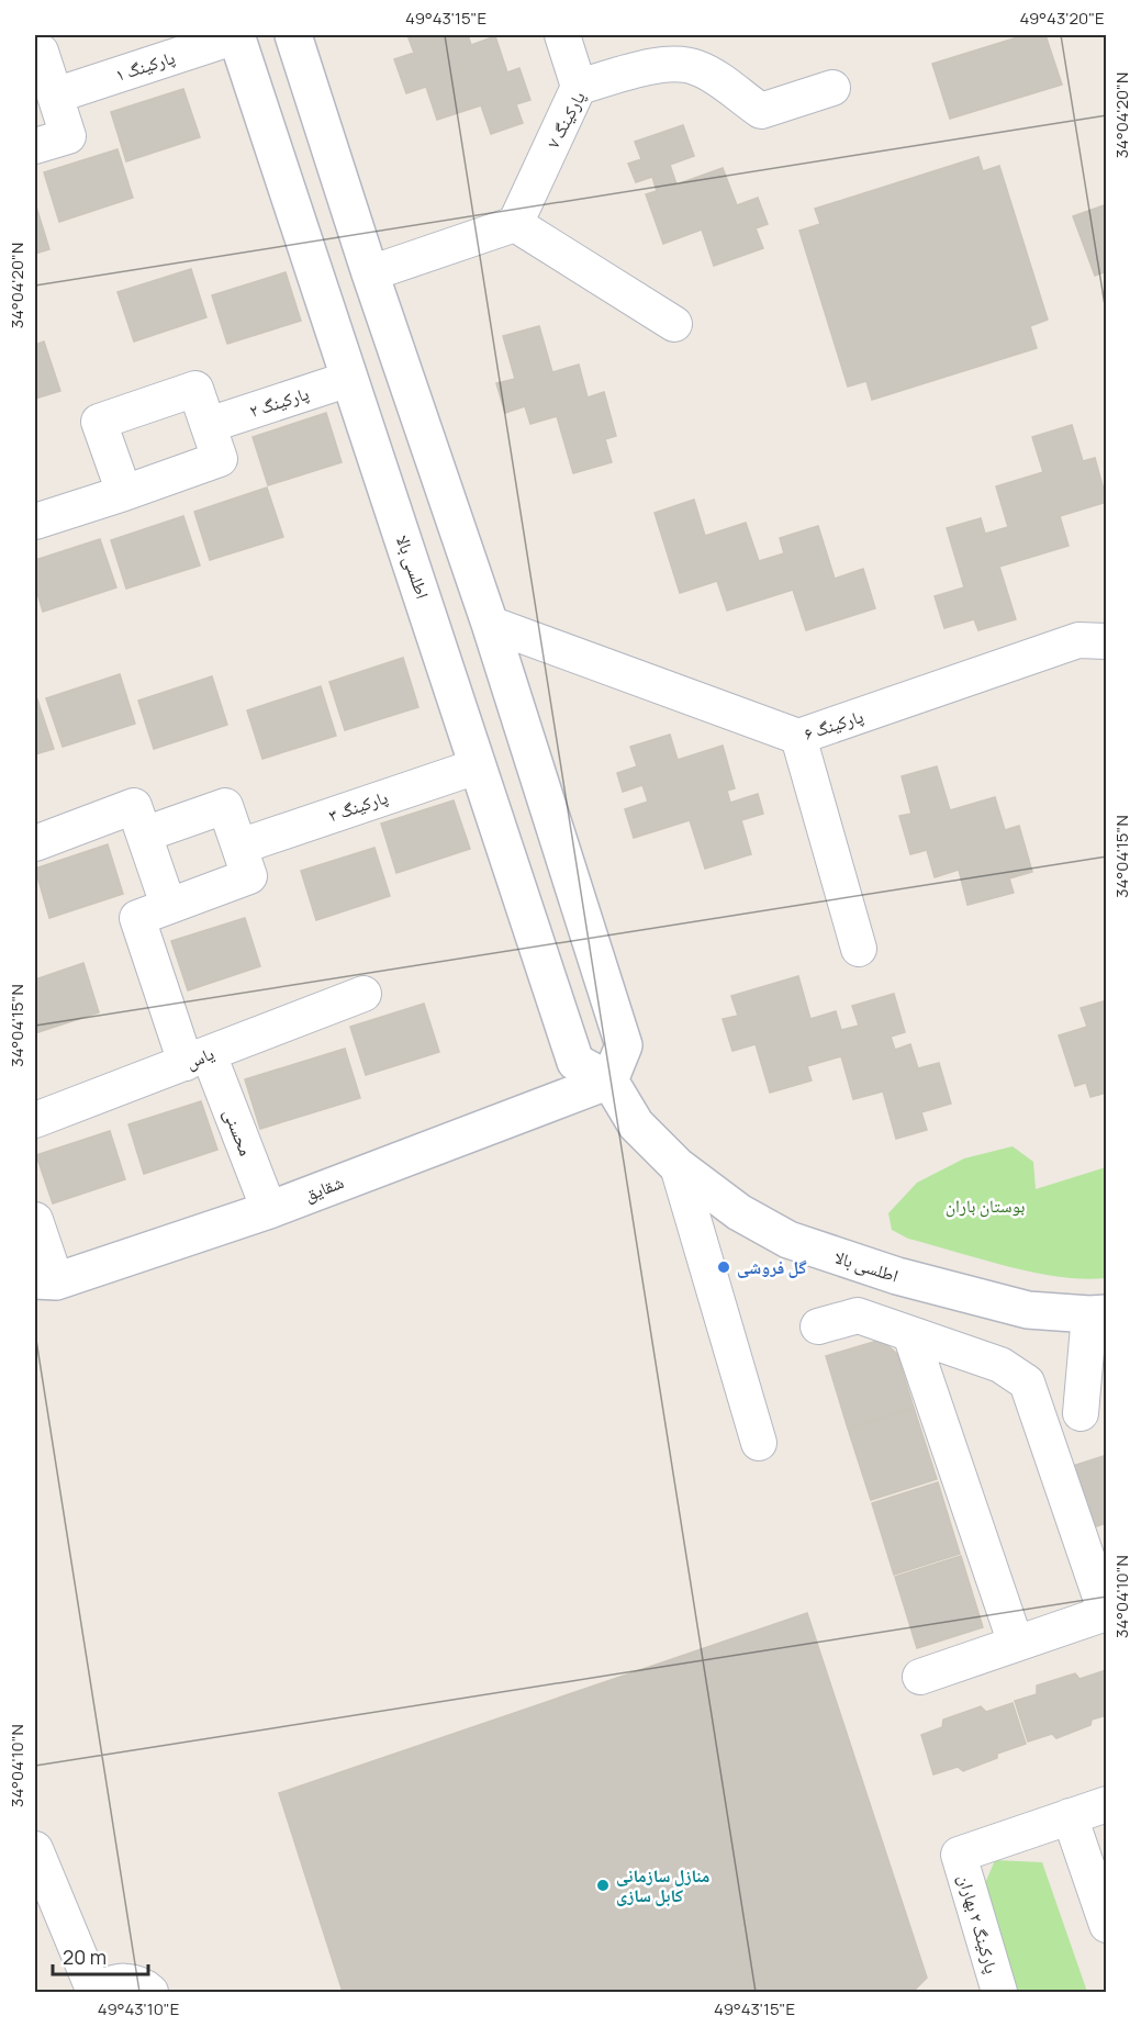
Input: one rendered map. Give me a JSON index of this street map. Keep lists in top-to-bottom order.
{
  "streets": {
    "street": [
      "پارکینگ ۱",
      "پارکینگ ۷",
      "پارکینگ ۲",
      "اطلسی بالا",
      "پارکینگ ۶",
      "پارکینگ ۳",
      "یاس",
      "محسنی",
      "شقایق",
      "پارکینگ ۲ بهاران"
    ]
  },
  "crossings": [
    ["پارکینگ ۱", "اطلسی بالا"],
    ["پارکینگ ۲", "اطلسی بالا"],
    ["اطلسی بالا", "پارکینگ ۳"],
    ["اطلسی بالا", "شقایق"],
    ["یاس", "محسنی"],
    ["محسنی", "شقایق"]
  ],
  "parks": ["بوستان باران"],
  "places": ["گل فروشی", "منازل سازمانی کابل سازی"],
  "scale_bar": "20 m",
  "coordinates": [
    "49°43'15\"E",
    "49°43'20\"E",
    "34°04'20\"N",
    "34°04'15\"N",
    "34°04'10\"N",
    "49°43'10\"E"
  ]
}
